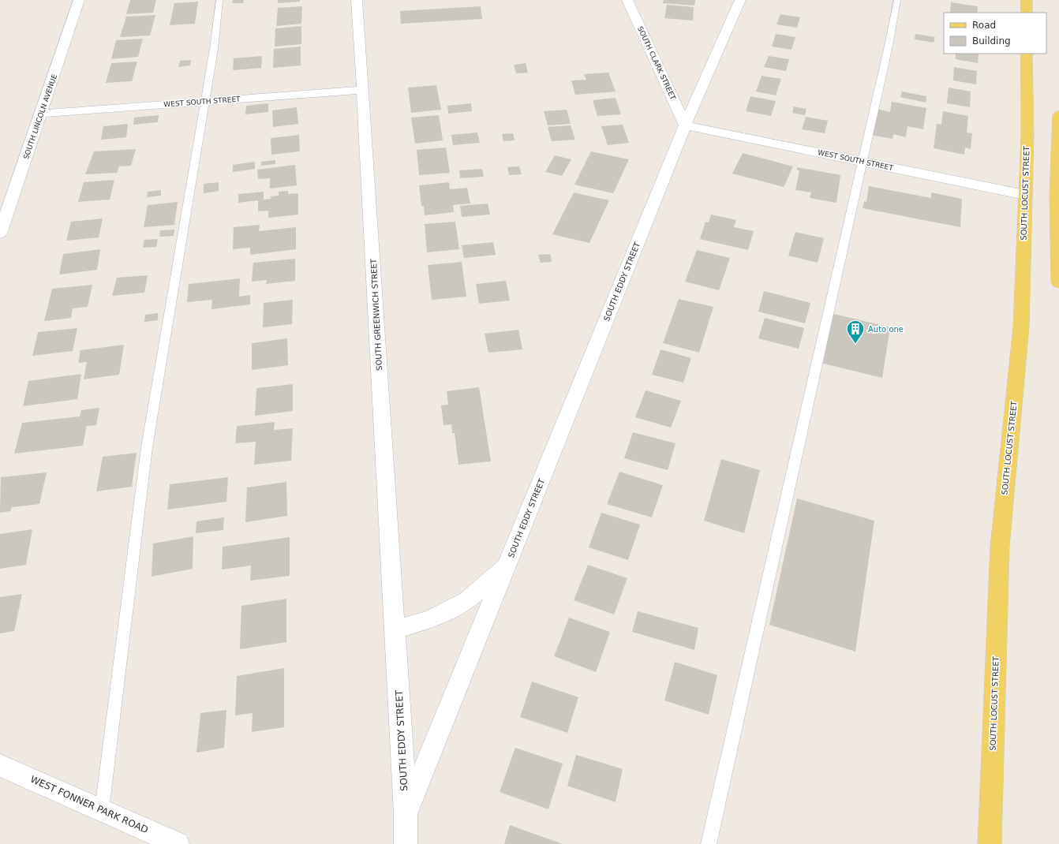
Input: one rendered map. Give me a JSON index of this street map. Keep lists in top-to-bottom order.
{
  "streets": {
    "main road": ["SOUTH LOCUST STREET"],
    "street": [
      "SOUTH CLARK STREET",
      "WEST SOUTH STREET",
      "SOUTH LINCOLN AVENUE",
      "SOUTH EDDY STREET",
      "SOUTH GREENWICH STREET",
      "WEST FONNER PARK ROAD"
    ]
  },
  "crossings": [
    ["SOUTH CLARK STREET", "WEST SOUTH STREET"],
    ["SOUTH CLARK STREET", "SOUTH EDDY STREET"],
    ["WEST SOUTH STREET", "SOUTH LINCOLN AVENUE"],
    ["WEST SOUTH STREET", "SOUTH LOCUST STREET"],
    ["WEST SOUTH STREET", "SOUTH EDDY STREET"],
    ["WEST SOUTH STREET", "SOUTH GREENWICH STREET"],
    ["SOUTH EDDY STREET", "SOUTH GREENWICH STREET"]
  ],
  "places": {
    "building": ["Auto one"]
  },
  "legend": ["Road", "Building"]
}
